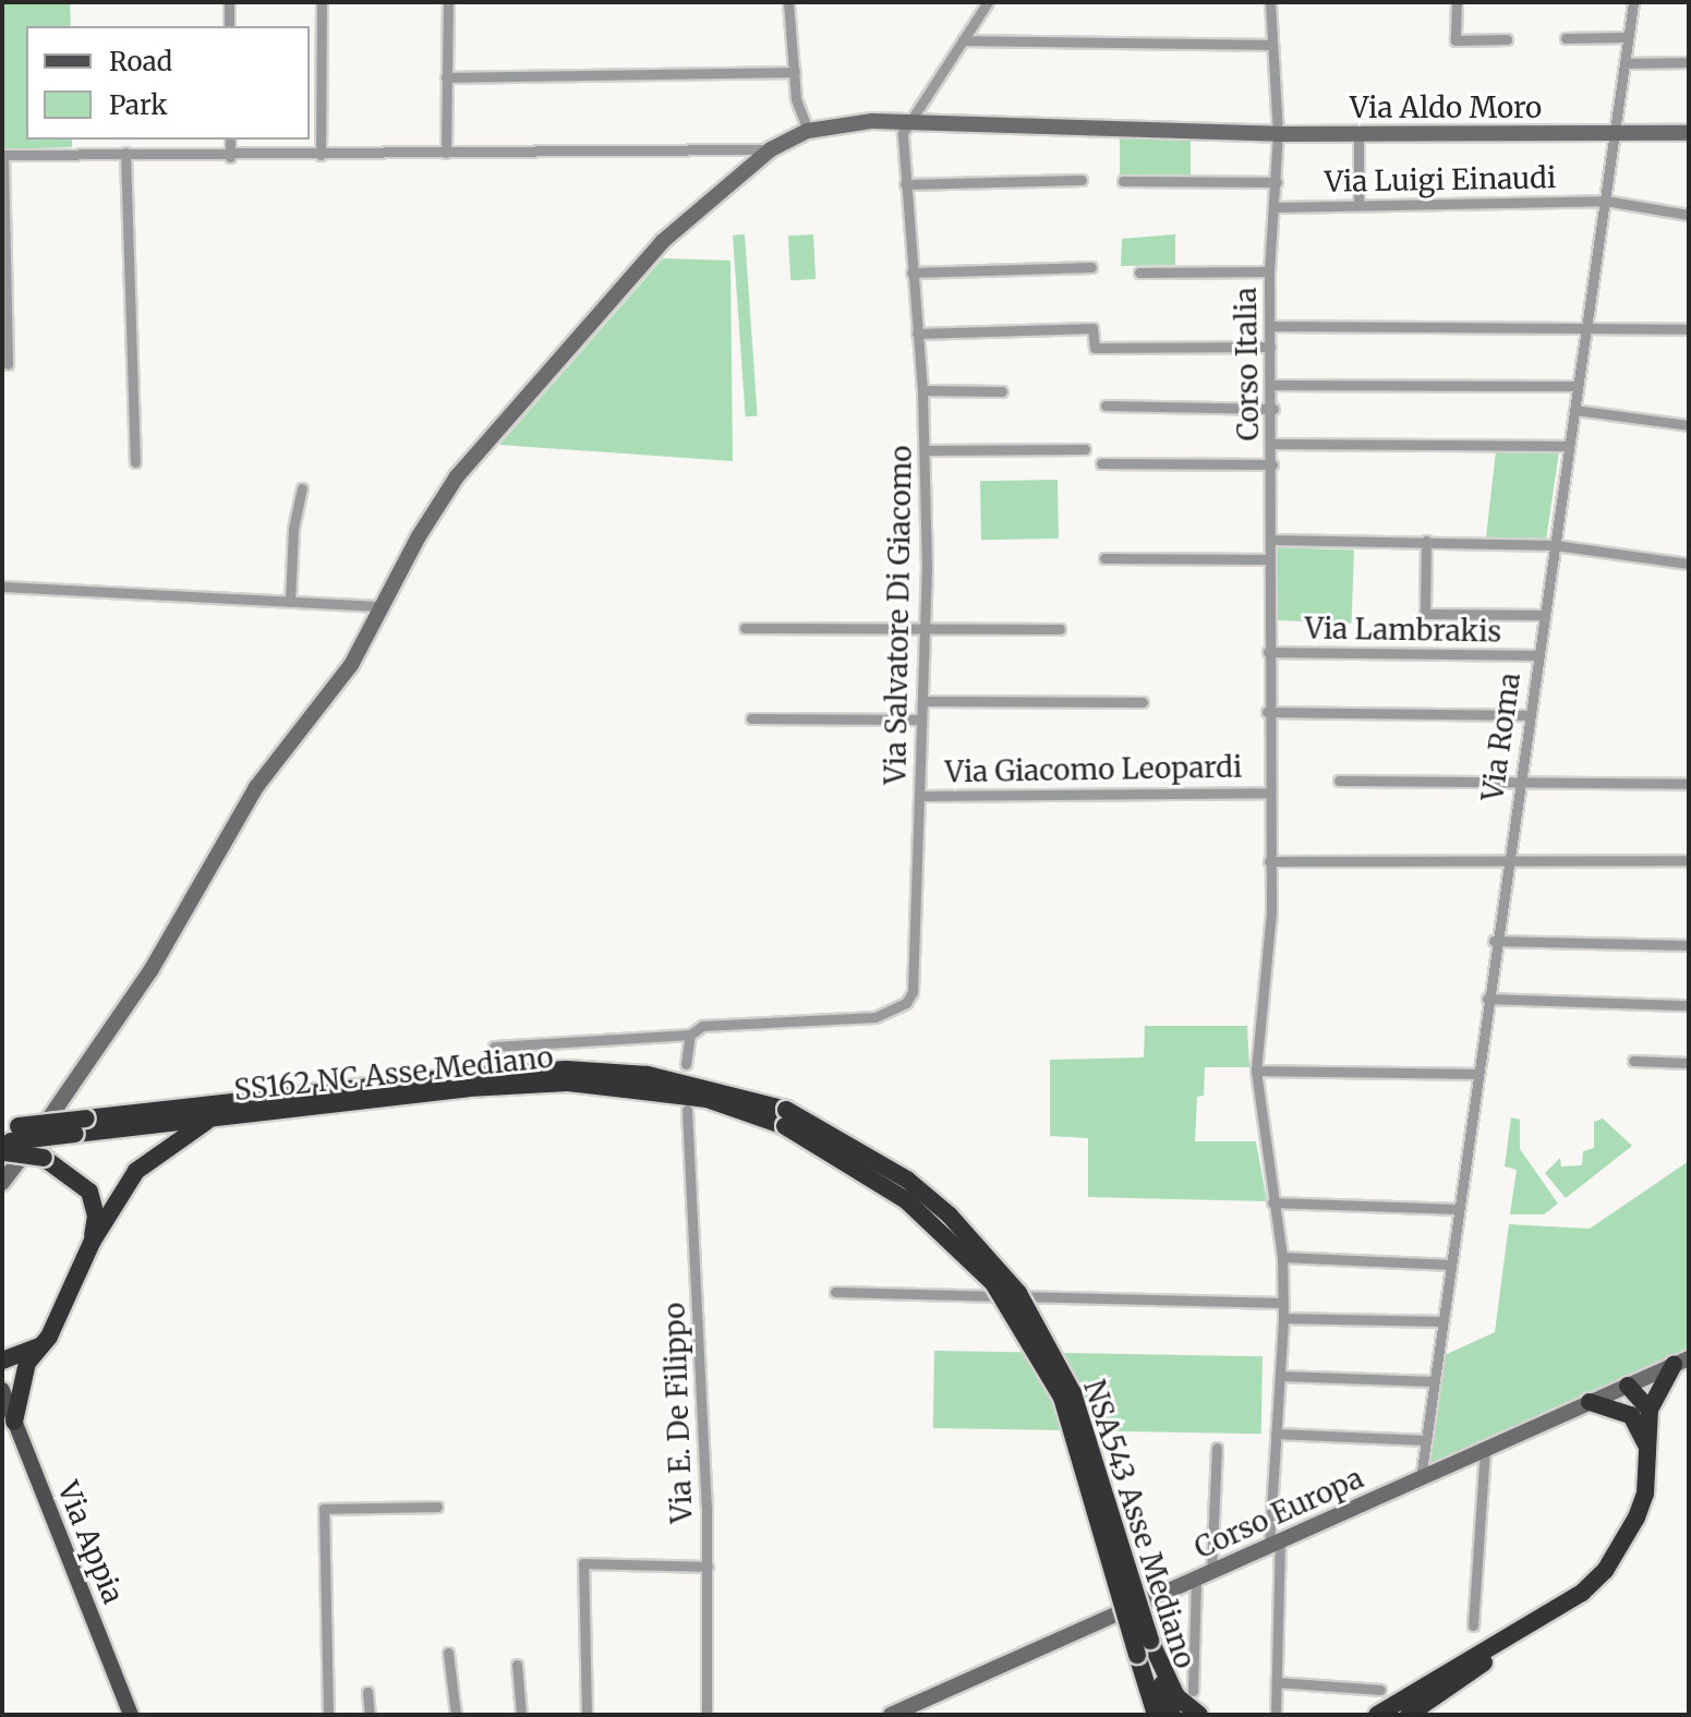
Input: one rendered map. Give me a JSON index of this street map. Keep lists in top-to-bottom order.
{
  "streets": {
    "highway": ["SS162 NC Asse Mediano", "NSA543 Asse Mediano"],
    "main road": ["Via Appia"],
    "street": [
      "Via Aldo Moro",
      "Via Luigi Einaudi",
      "Corso Italia",
      "Via Salvatore Di Giacomo",
      "Via Lambrakis",
      "Via Roma",
      "Via Giacomo Leopardi",
      "Via E. De Filippo",
      "Corso Europa"
    ]
  },
  "crossings": [
    ["Via Aldo Moro", "Corso Italia"],
    ["Via Aldo Moro", "Via Salvatore Di Giacomo"],
    ["Via Aldo Moro", "Via Roma"],
    ["Via Luigi Einaudi", "Corso Italia"],
    ["Via Luigi Einaudi", "Via Roma"],
    ["Corso Italia", "Via Lambrakis"],
    ["Corso Italia", "Via Giacomo Leopardi"],
    ["Corso Italia", "Corso Europa"],
    ["Via Salvatore Di Giacomo", "Via Giacomo Leopardi"],
    ["Via Lambrakis", "Via Roma"],
    ["Via Roma", "Corso Europa"],
    ["SS162 NC Asse Mediano", "NSA543 Asse Mediano"]
  ],
  "legend": ["Road", "Park"]
}
